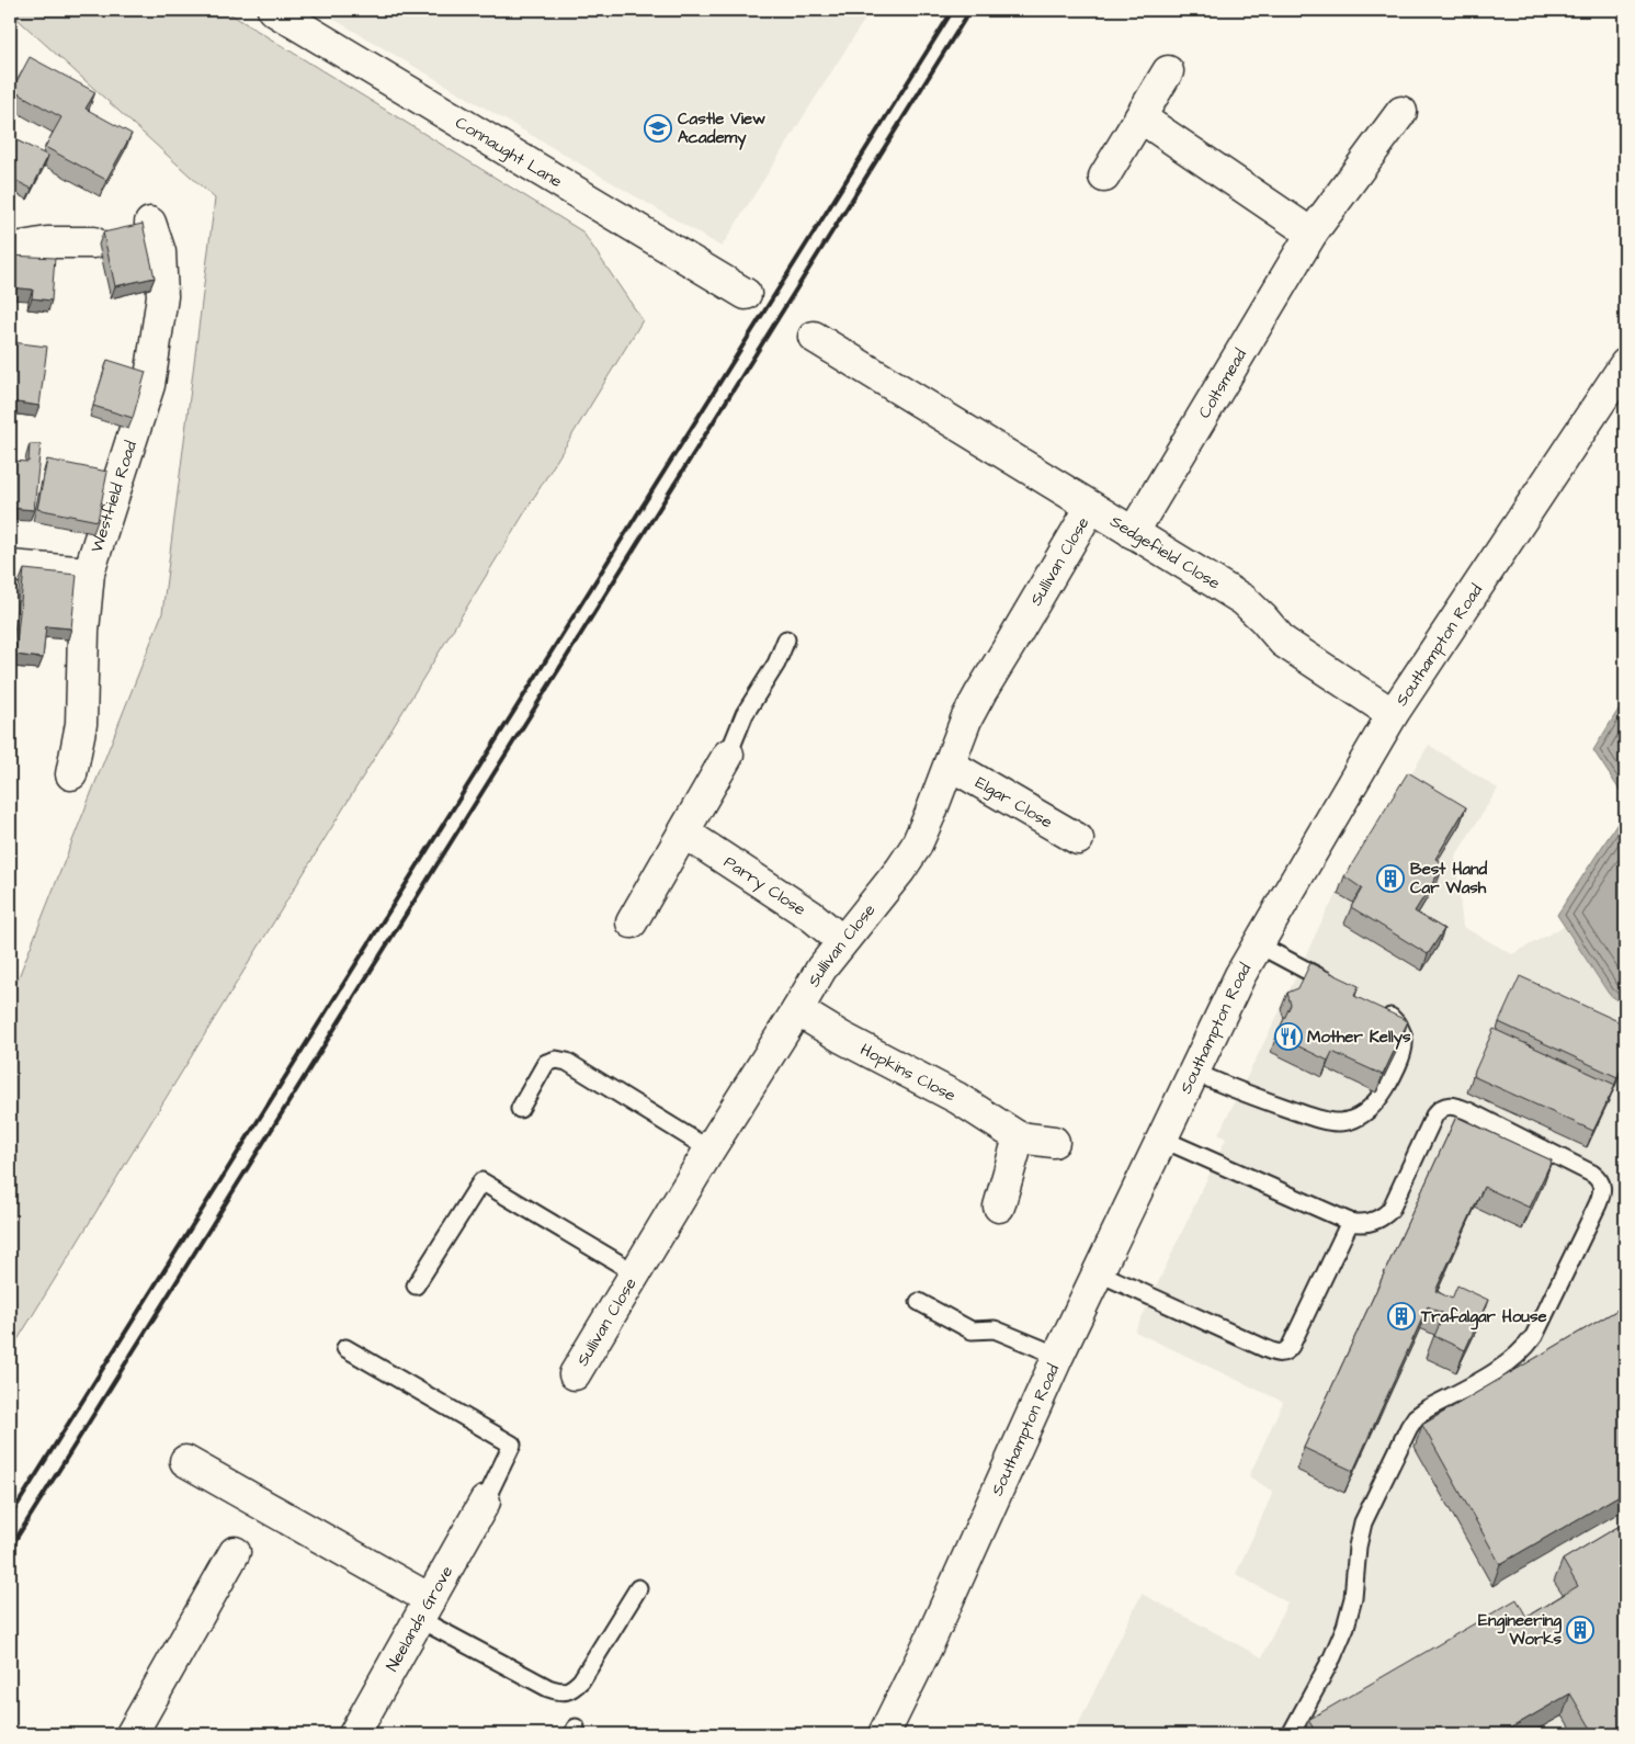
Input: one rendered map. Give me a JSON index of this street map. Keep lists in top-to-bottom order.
{
  "streets": {
    "street": [
      "Connaught Lane",
      "Coltsmead",
      "Westfield Road",
      "Sedgefield Close",
      "Sullivan Close",
      "Southampton Road",
      "Elgar Close",
      "Parry Close",
      "Hopkins Close",
      "Neelands Grove"
    ]
  },
  "crossings": [
    ["Coltsmead", "Sedgefield Close"],
    ["Sedgefield Close", "Sullivan Close"],
    ["Sedgefield Close", "Southampton Road"],
    ["Sullivan Close", "Elgar Close"],
    ["Sullivan Close", "Parry Close"],
    ["Sullivan Close", "Hopkins Close"]
  ],
  "places": {
    "school or university": ["Castle View Academy"],
    "building": ["Best Hand Car Wash", "Trafalgar House", "Engineering Works"],
    "restaurant": ["Mother Kellys"]
  }
}
